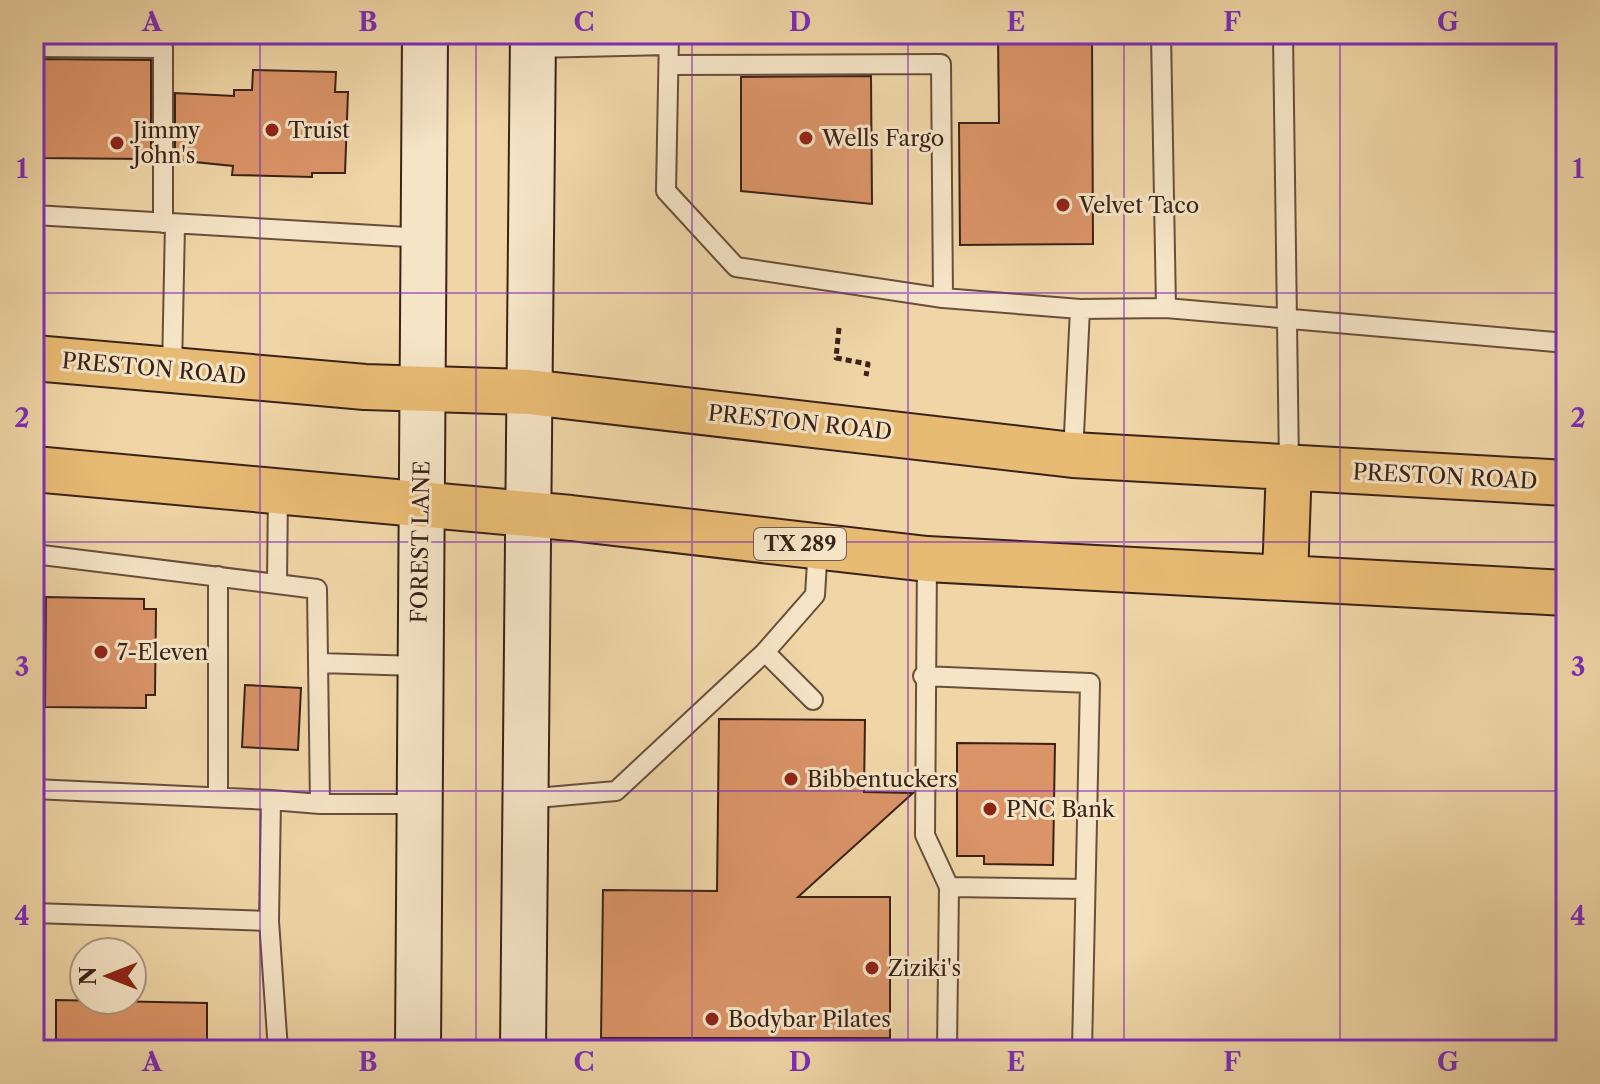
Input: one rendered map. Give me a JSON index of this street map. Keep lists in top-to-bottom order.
{
  "streets": {
    "main road": ["PRESTON ROAD", "FOREST LANE", "TX 289"]
  },
  "crossings": [
    ["PRESTON ROAD", "FOREST LANE"],
    ["FOREST LANE", "TX 289"]
  ],
  "places": [
    "Truist",
    "Wells Fargo",
    "Jimmy John's",
    "Velvet Taco",
    "7-Eleven",
    "Bibbentuckers",
    "PNC Bank",
    "Ziziki's",
    "Bodybar Pilates"
  ],
  "north": "left",
  "grid": {
    "columns": [
      "A",
      "B",
      "C",
      "D",
      "E",
      "F",
      "G"
    ],
    "rows": [
      "1",
      "2",
      "3",
      "4"
    ]
  }
}
